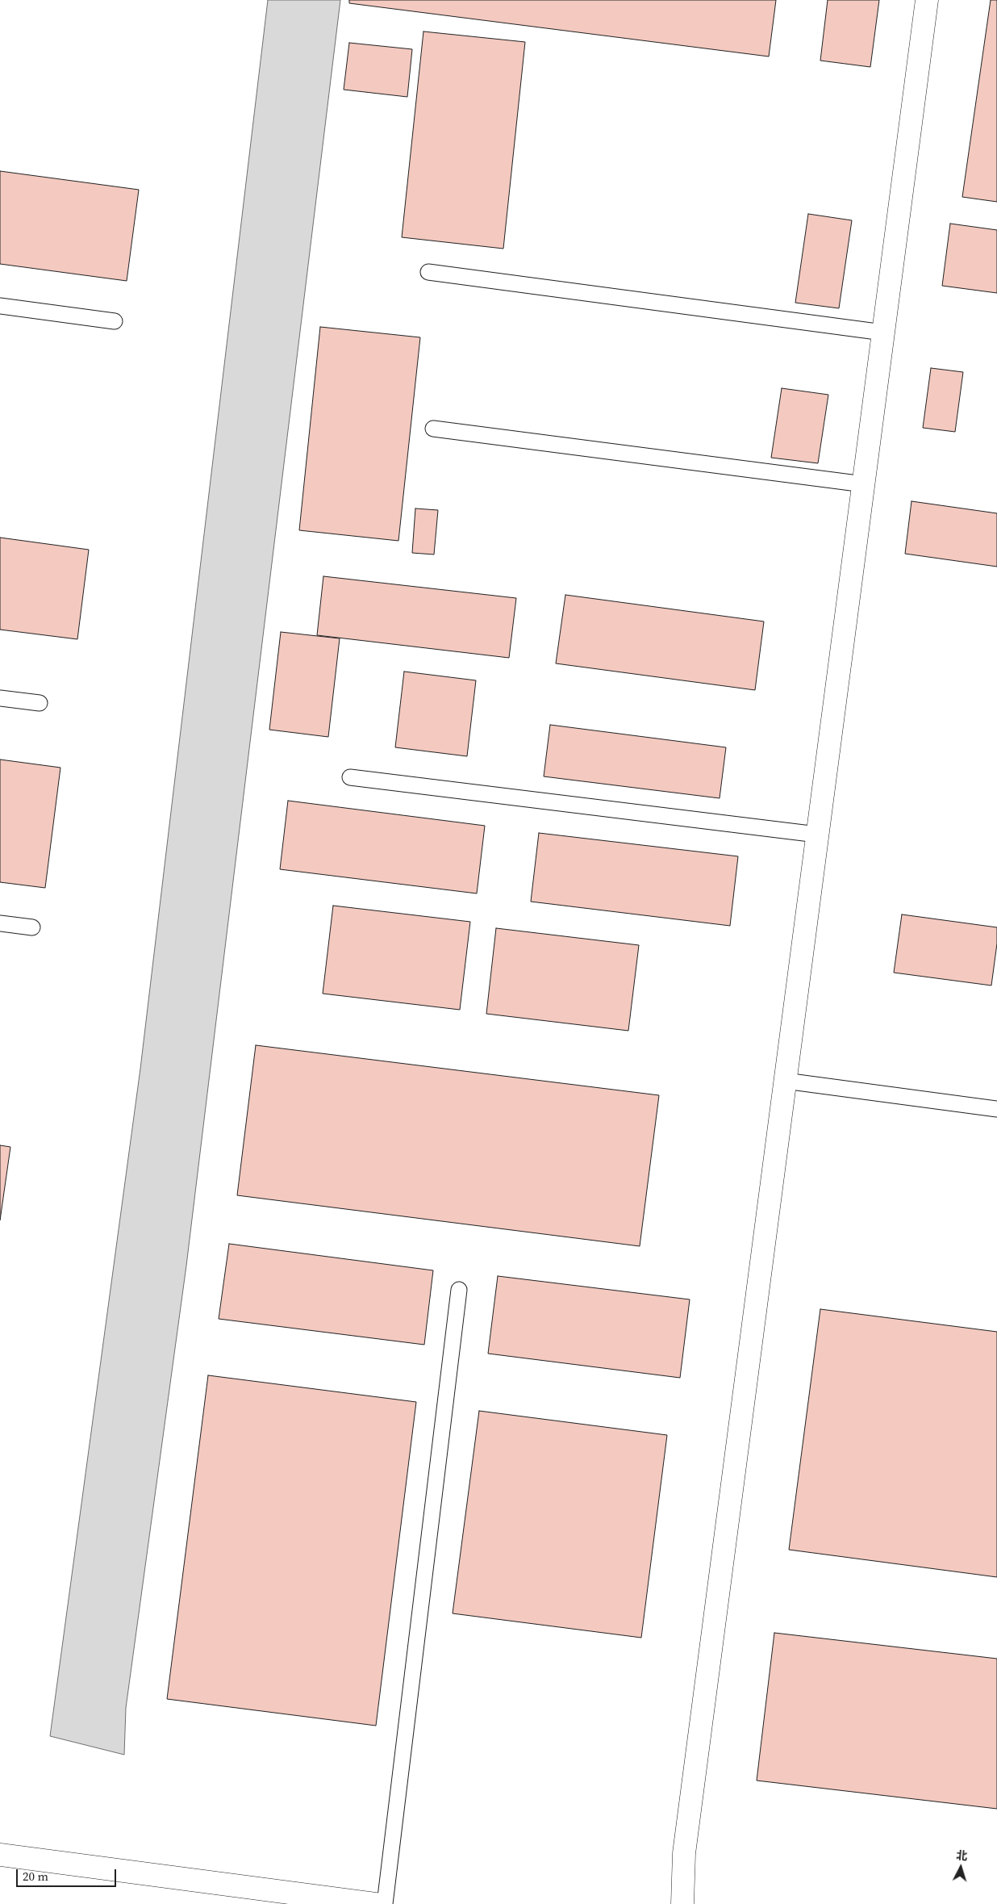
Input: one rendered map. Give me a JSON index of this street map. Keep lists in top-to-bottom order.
{
  "scale_bar": "20 m",
  "north": "top"
}
